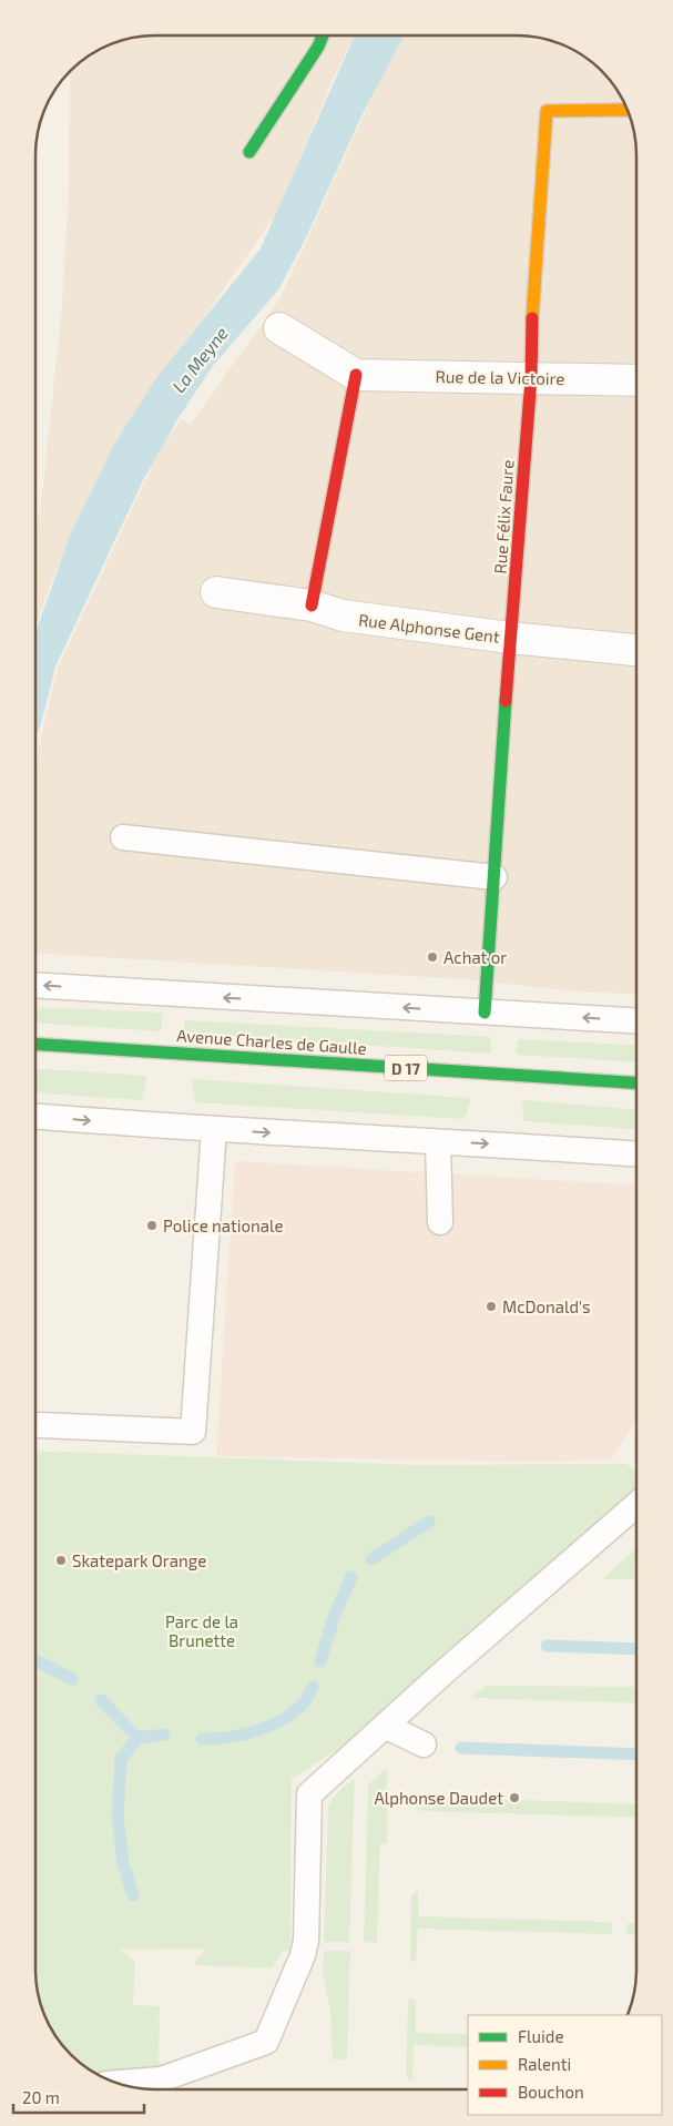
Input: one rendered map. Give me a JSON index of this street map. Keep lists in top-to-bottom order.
{
  "streets": {
    "street": [
      "Rue de la Victoire",
      "Rue Félix Faure",
      "Rue Alphonse Gent",
      "Avenue Charles de Gaulle",
      "D 17"
    ]
  },
  "crossings": [
    ["Rue de la Victoire", "Rue Félix Faure"],
    ["Rue Félix Faure", "Rue Alphonse Gent"]
  ],
  "water": ["La Meyne"],
  "parks": ["Parc de la Brunette"],
  "places": [
    "Achat or",
    "Police nationale",
    "McDonald's",
    "Skatepark Orange",
    "Alphonse Daudet"
  ],
  "legend": ["Fluide", "Ralenti", "Bouchon"],
  "scale_bar": "20 m"
}
